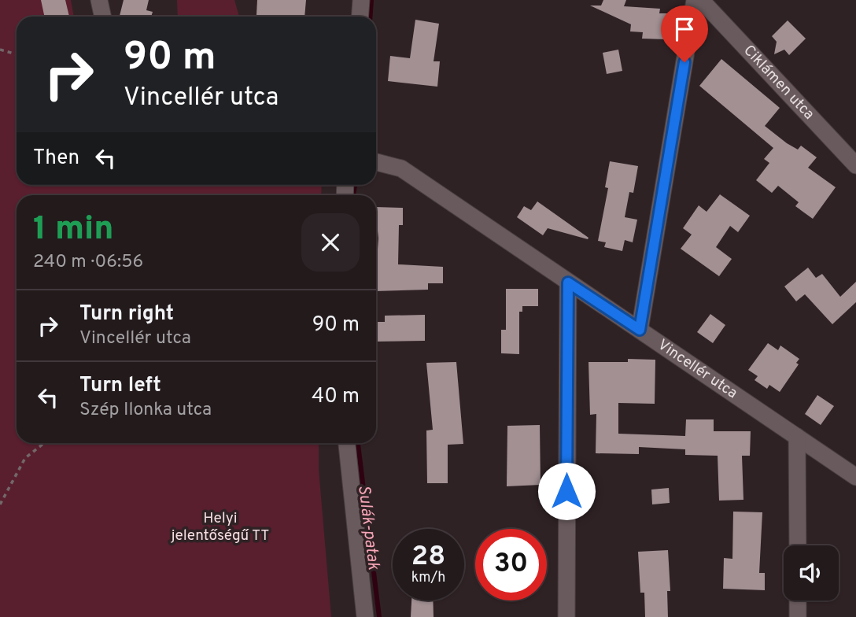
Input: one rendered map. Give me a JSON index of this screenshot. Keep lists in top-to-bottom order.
{
  "streets": {
    "street": ["Ciklámen utca", "Vincellér utca"]
  },
  "water": ["Sulák-patak"],
  "parks": ["Helyi jelentőségű TT"],
  "page": {
    "turn": ["90 m", "Vincellér utca"],
    "then": "Then",
    "heading": ["1 min", "240 m · 06:56"],
    "list": [
      {
        "name": "Turn right",
        "note": "Vincellér utca",
        "value": "90 m"
      },
      {
        "name": "Turn left",
        "note": "Szép Ilonka utca",
        "value": "40 m"
      }
    ],
    "speed": "28 km/h",
    "limit": "30"
  }
}
